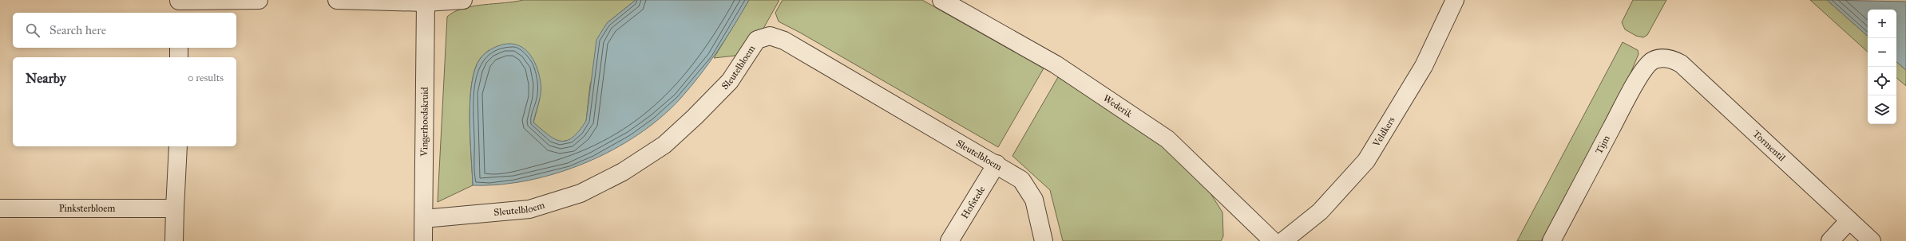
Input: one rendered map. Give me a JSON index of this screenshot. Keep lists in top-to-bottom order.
{
  "streets": {
    "street": [
      "Sleutelbloem",
      "Wederik",
      "Vingerhoedskruid",
      "Veldkers",
      "Tijm",
      "Tormentil",
      "Hofstede",
      "Pinksterbloem"
    ]
  },
  "crossings": [
    ["Sleutelbloem", "Vingerhoedskruid"],
    ["Sleutelbloem", "Hofstede"],
    ["Tijm", "Tormentil"]
  ],
  "page": {
    "map_buttons": ["+", "−"],
    "search": "Search here",
    "heading": ["Nearby", "0 results"]
  }
}
